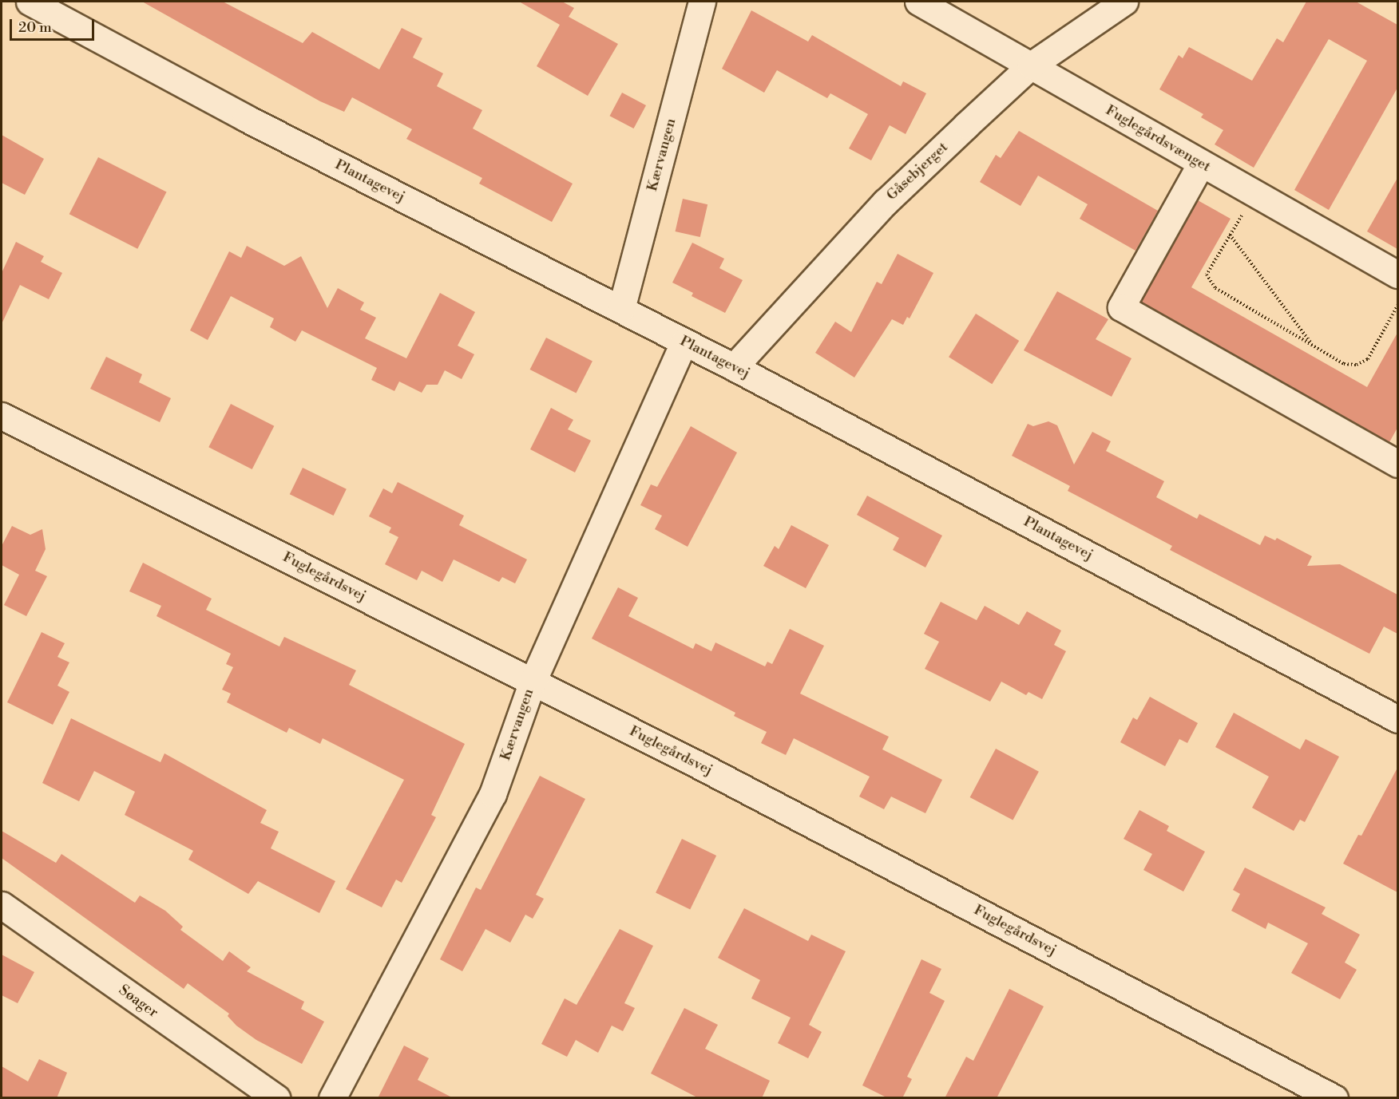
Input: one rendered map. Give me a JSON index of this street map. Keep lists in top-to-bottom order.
{
  "streets": {
    "street": [
      "Fuglegårdsvænget",
      "Kærvangen",
      "Gåsebjerget",
      "Plantagevej",
      "Fuglegårdsvej",
      "Søager"
    ]
  },
  "crossings": [
    ["Fuglegårdsvænget", "Gåsebjerget"],
    ["Kærvangen", "Plantagevej"],
    ["Kærvangen", "Fuglegårdsvej"],
    ["Gåsebjerget", "Plantagevej"]
  ],
  "scale_bar": "20 m"
}
